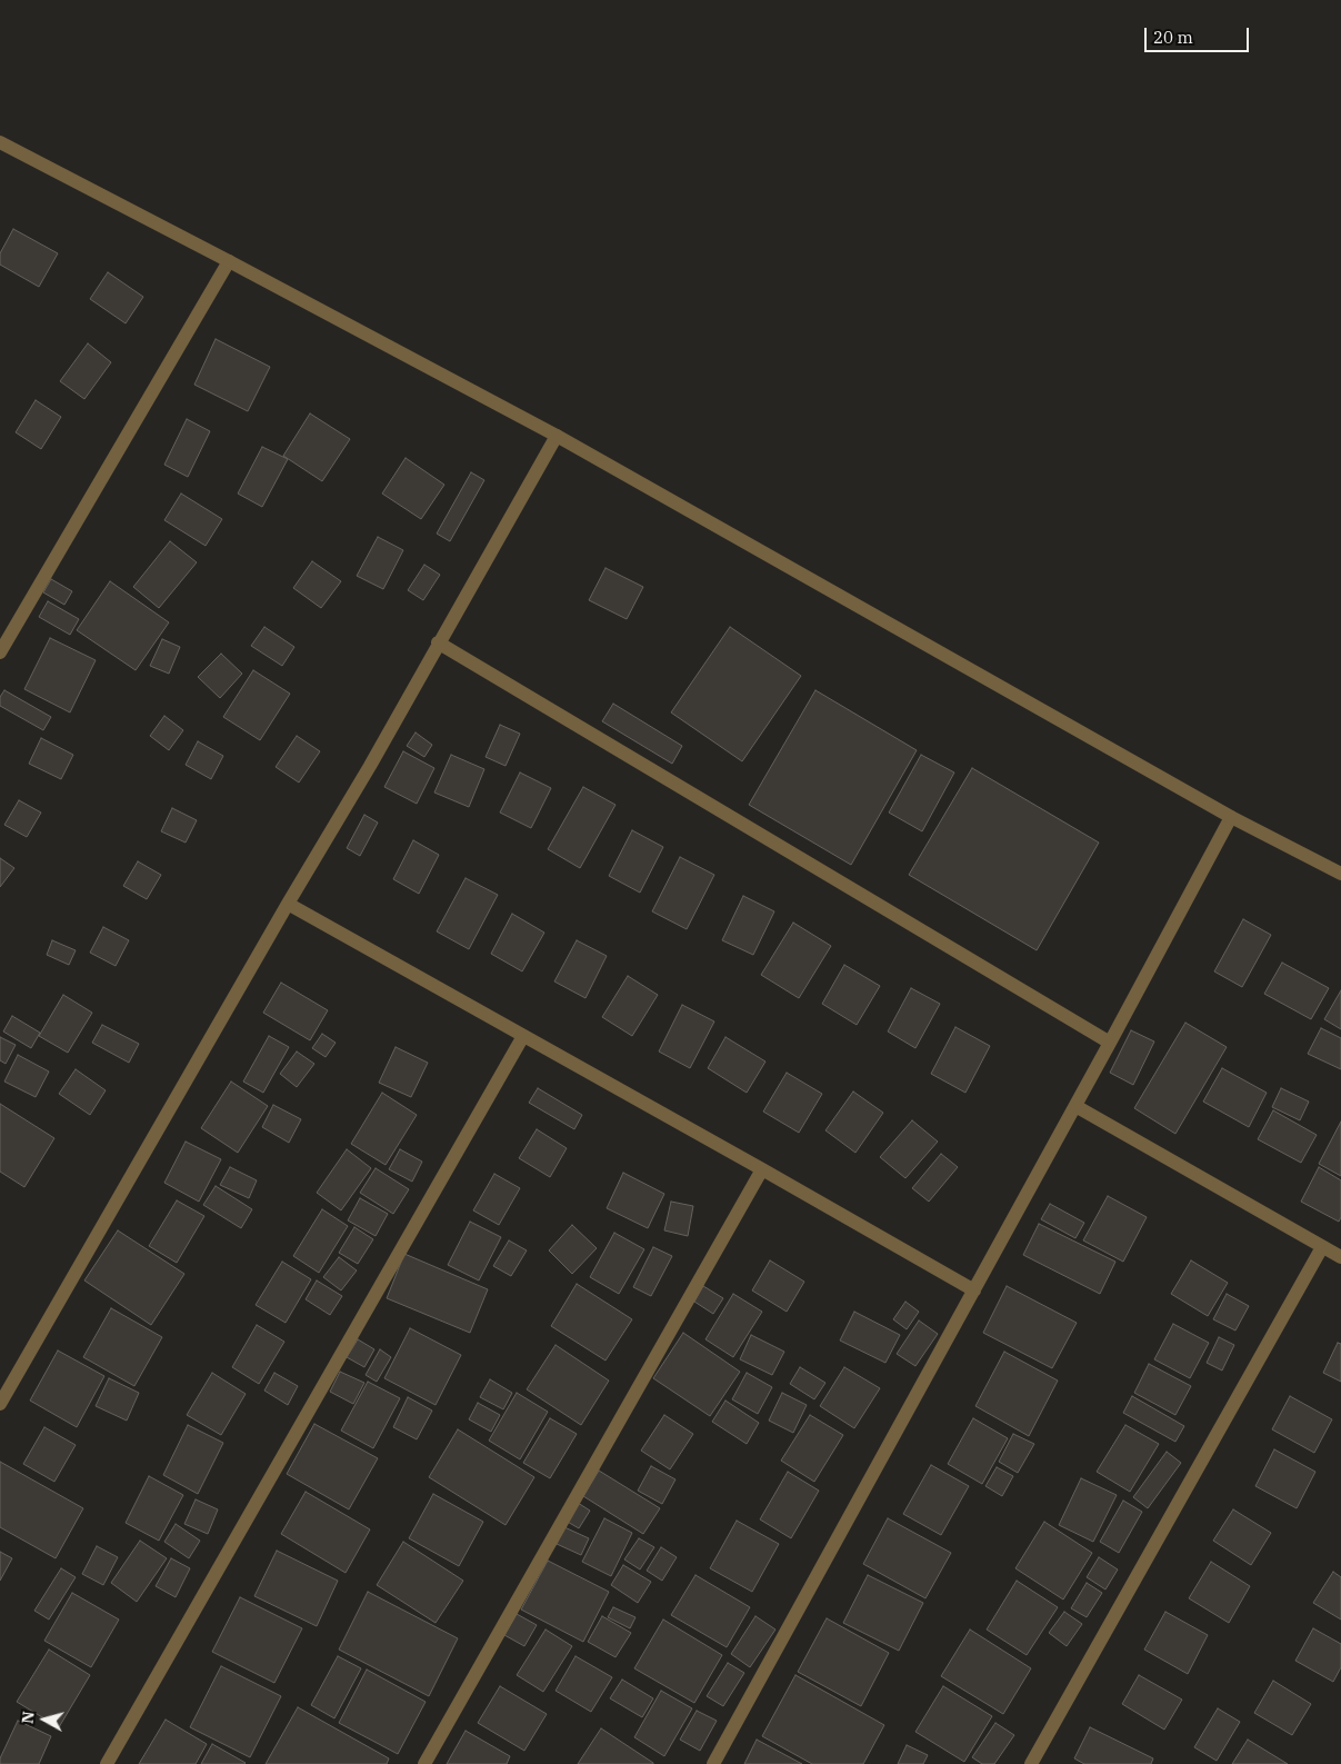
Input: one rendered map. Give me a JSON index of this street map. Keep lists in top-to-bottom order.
{
  "scale_bar": "20 m",
  "north": "left"
}
